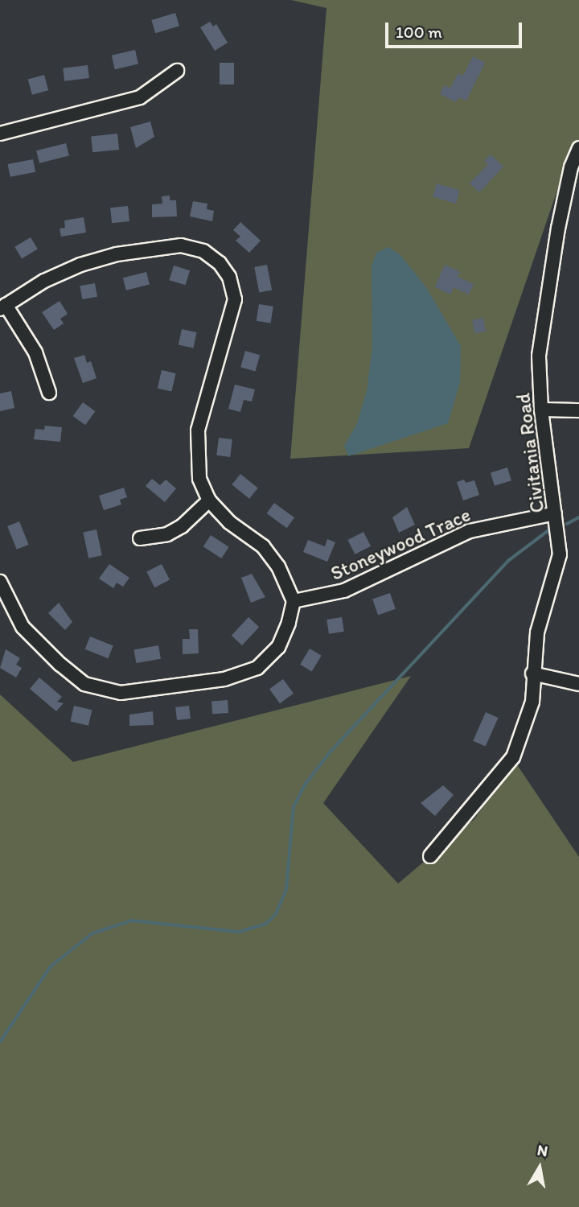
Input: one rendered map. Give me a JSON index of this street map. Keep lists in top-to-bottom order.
{
  "streets": {
    "street": ["Civitania Road", "Stoneywood Trace"]
  },
  "crossings": [
    ["Civitania Road", "Stoneywood Trace"]
  ],
  "scale_bar": "100 m",
  "north": "top"
}
